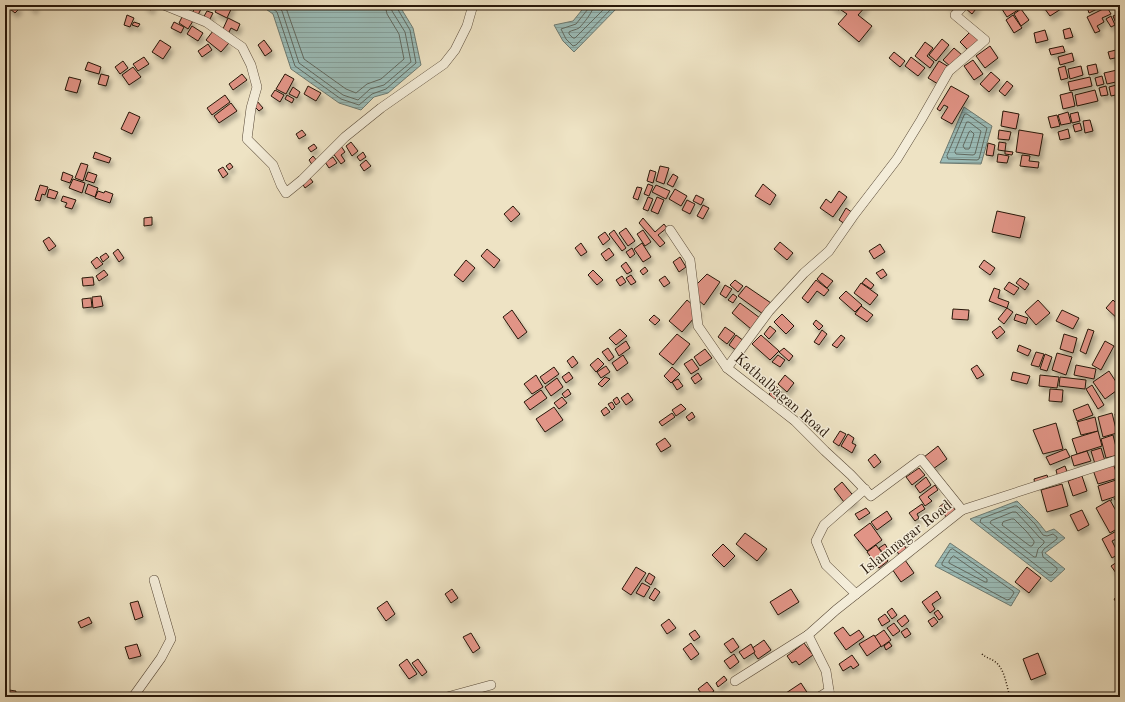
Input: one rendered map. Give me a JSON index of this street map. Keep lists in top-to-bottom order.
{
  "streets": {
    "street": ["Kathalbagan Road", "Islamnagar Road"]
  }
}
